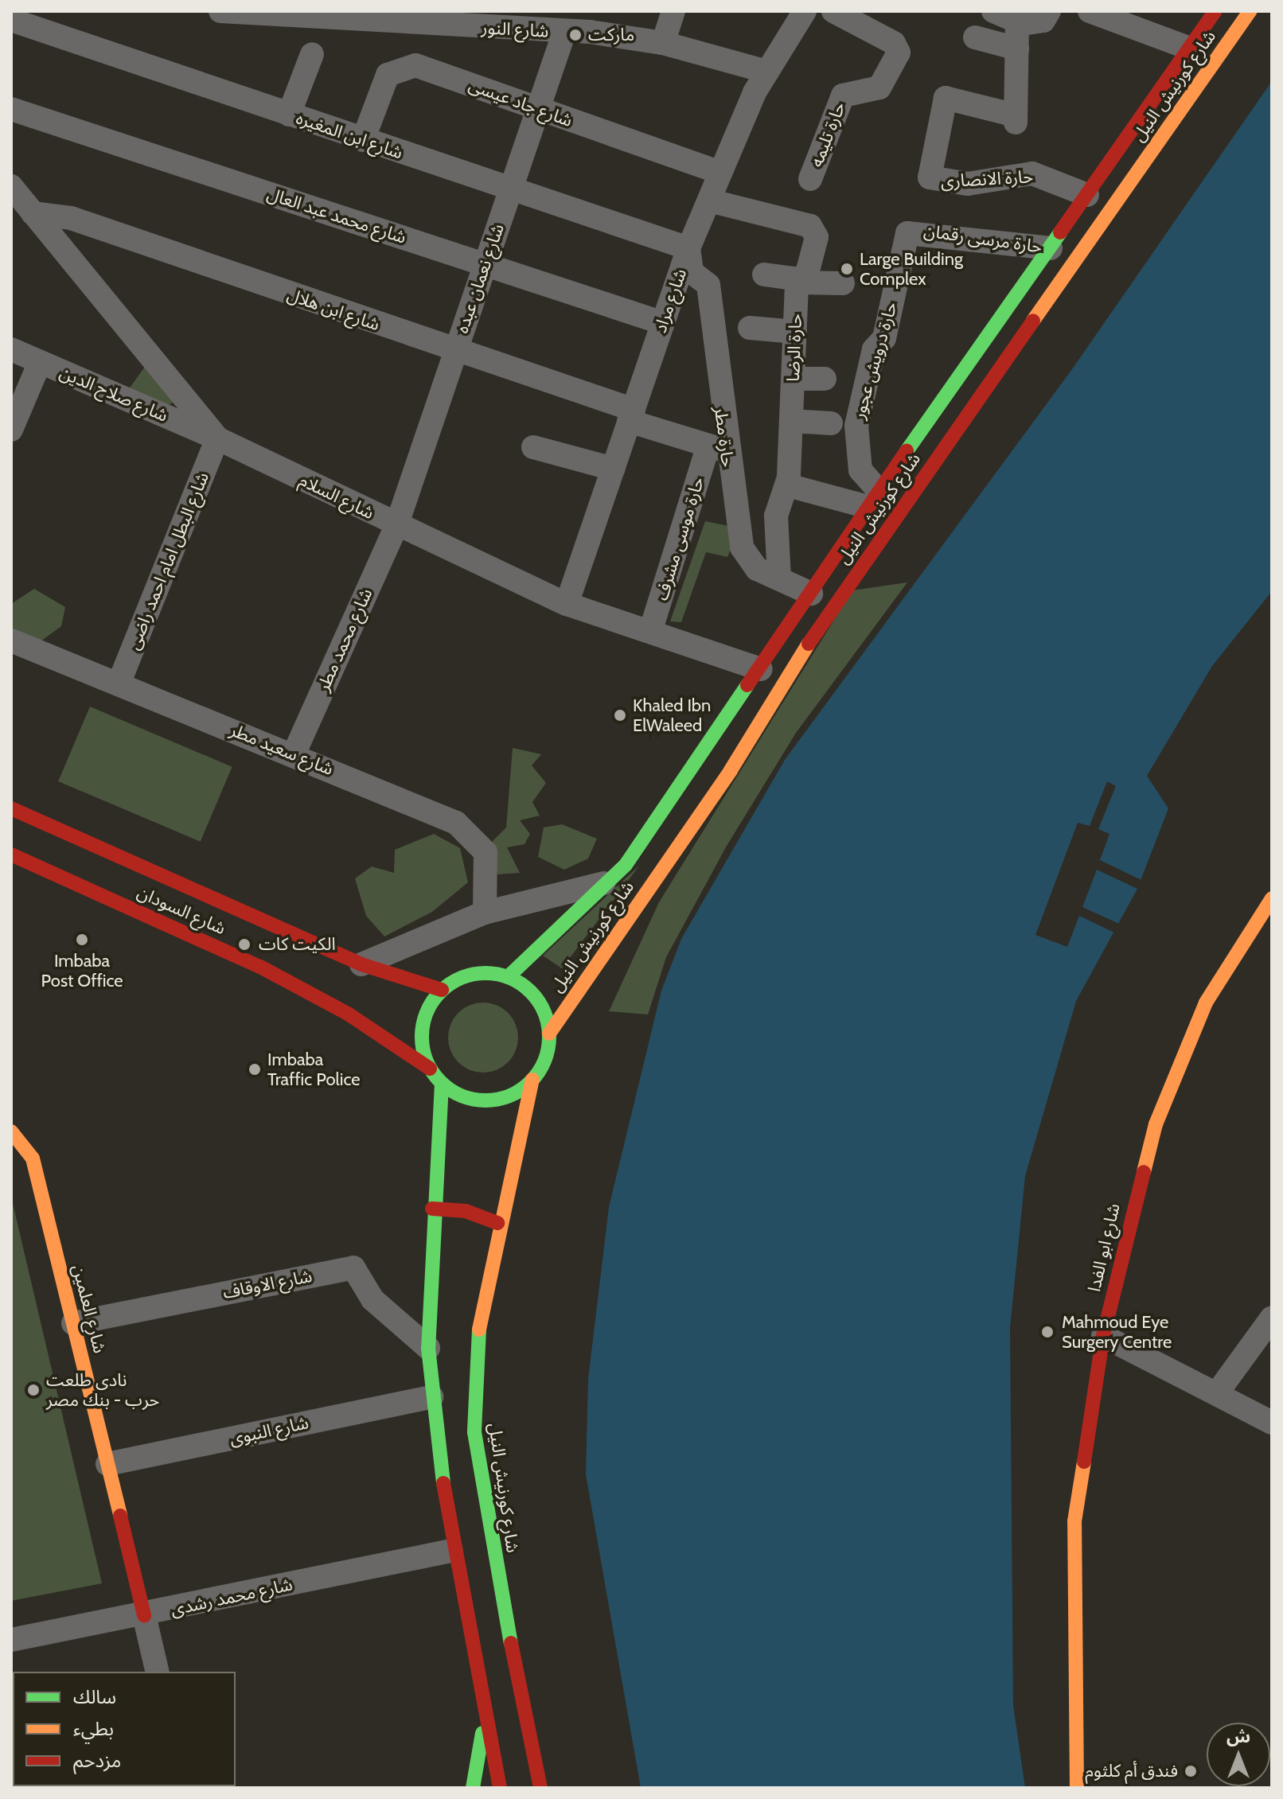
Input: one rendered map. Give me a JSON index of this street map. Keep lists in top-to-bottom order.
{
  "streets": {
    "main road": [
      "شارع كورنيش النيل",
      "شارع السودان",
      "شارع ابو الفدا",
      "شارع العلمين"
    ],
    "street": [
      "شارع النور",
      "شارع جاد عيسى",
      "حارة تليمه",
      "شارع ابن المغيره",
      "حارة الانصارى",
      "شارع محمد عبد العال",
      "حارة مرسى رقمان",
      "شارع نعمان عبده",
      "شارع مراد",
      "شارع ابن هلال",
      "حارة الرضا",
      "حارة درويش عجور",
      "شارع صلاح الدين",
      "حارة مطر",
      "شارع السلام",
      "حارة موسى مشرف",
      "شارع البطل امام احمد راضى",
      "شارع محمد مطر",
      "شارع سعيد مطر",
      "شارع الاوقاف",
      "شارع النبوى",
      "شارع محمد رشدى"
    ]
  },
  "crossings": [
    ["شارع النور", "شارع نعمان عبده"],
    ["شارع النور", "شارع مراد"],
    ["شارع كورنيش النيل", "حارة الانصارى"],
    ["شارع كورنيش النيل", "حارة مرسى رقمان"],
    ["شارع كورنيش النيل", "حارة درويش عجور"],
    ["شارع كورنيش النيل", "حارة مطر"],
    ["شارع كورنيش النيل", "شارع السلام"],
    ["شارع كورنيش النيل", "شارع السودان"],
    ["شارع جاد عيسى", "شارع ابن المغيره"],
    ["شارع جاد عيسى", "شارع نعمان عبده"],
    ["شارع جاد عيسى", "شارع مراد"],
    ["شارع ابن المغيره", "شارع نعمان عبده"],
    ["شارع ابن المغيره", "شارع مراد"],
    ["شارع ابن المغيره", "حارة مطر"],
    ["شارع محمد عبد العال", "شارع نعمان عبده"],
    ["شارع محمد عبد العال", "شارع مراد"],
    ["حارة مرسى رقمان", "حارة درويش عجور"],
    ["شارع نعمان عبده", "شارع ابن هلال"],
    ["شارع نعمان عبده", "شارع السلام"],
    ["شارع نعمان عبده", "شارع محمد مطر"],
    ["شارع مراد", "شارع ابن هلال"],
    ["شارع مراد", "حارة الرضا"],
    ["شارع مراد", "حارة مطر"],
    ["شارع مراد", "شارع السلام"],
    ["شارع ابن هلال", "حارة مطر"],
    ["شارع ابن هلال", "شارع السلام"],
    ["شارع ابن هلال", "حارة موسى مشرف"],
    ["حارة الرضا", "حارة مطر"],
    ["شارع صلاح الدين", "شارع السلام"],
    ["شارع صلاح الدين", "شارع البطل امام احمد راضى"],
    ["حارة مطر", "حارة موسى مشرف"],
    ["شارع السلام", "حارة موسى مشرف"],
    ["شارع السلام", "شارع البطل امام احمد راضى"],
    ["شارع السلام", "شارع محمد مطر"],
    ["شارع البطل امام احمد راضى", "شارع سعيد مطر"],
    ["شارع محمد مطر", "شارع سعيد مطر"],
    ["شارع الاوقاف", "شارع العلمين"],
    ["شارع العلمين", "شارع النبوى"],
    ["شارع العلمين", "شارع محمد رشدى"]
  ],
  "places": [
    "ماركت",
    "Large Building Complex",
    "Khaled Ibn ElWaleed",
    "Imbaba Post Office",
    "الکيت کات",
    "Imbaba Traffic Police",
    "Mahmoud Eye Surgery Centre",
    "نادى طلعت حرب - بنك مصر",
    "فندق أم كلثوم"
  ],
  "legend": ["سالك", "بطيء", "مزدحم"],
  "north": "top"
}
